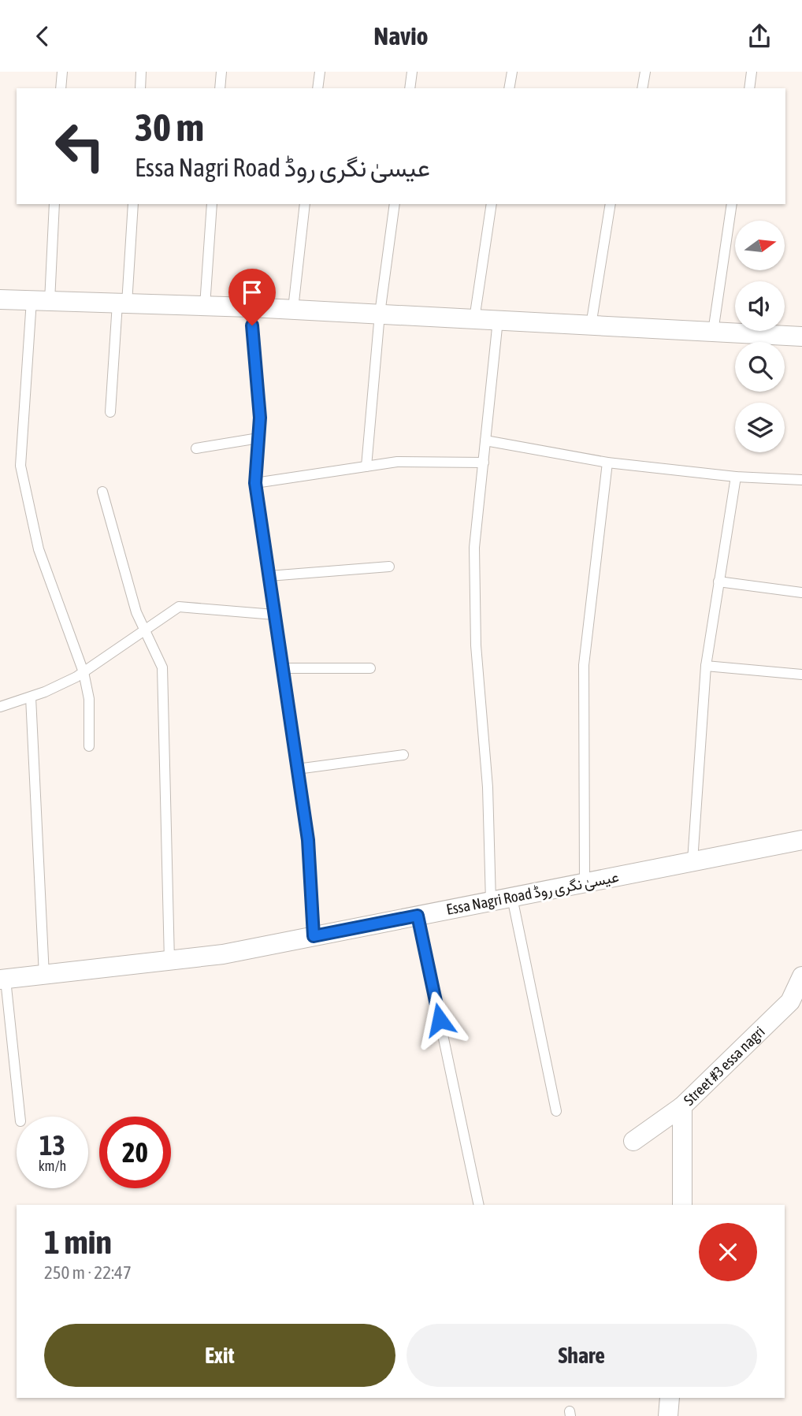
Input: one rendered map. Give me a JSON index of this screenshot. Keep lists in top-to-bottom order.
{
  "streets": {
    "street": ["Essa Nagri Road عیسیٰ نگری روڈ", "Street #3 essa nagri"]
  },
  "north": "right",
  "page": {
    "header": "Navio",
    "turn": ["30 m", "Essa Nagri Road عیسیٰ نگری روڈ"],
    "speed": "13 km/h",
    "limit": "20",
    "heading": ["1 min", "250 m · 22:47"],
    "buttons": ["Exit", "Share"]
  }
}
